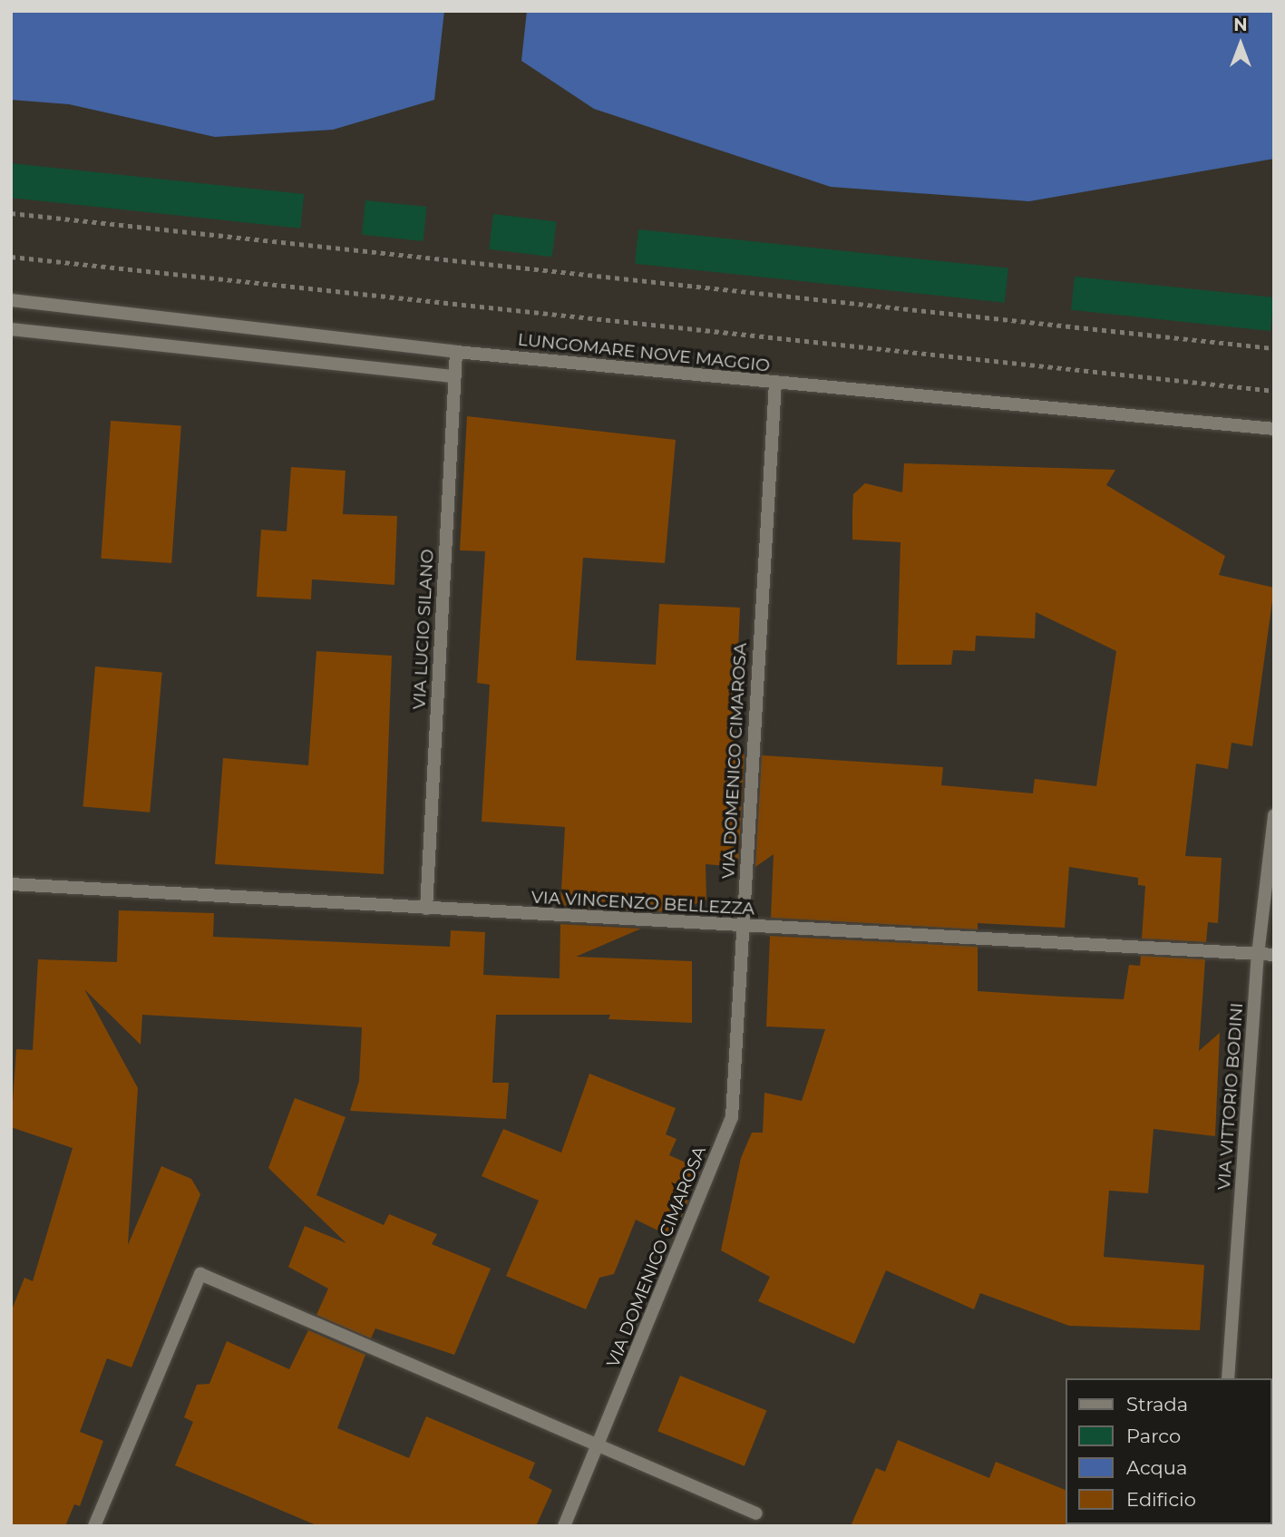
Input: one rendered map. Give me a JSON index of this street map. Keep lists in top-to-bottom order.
{
  "streets": {
    "street": [
      "LUNGOMARE NOVE MAGGIO",
      "VIA LUCIO SILANO",
      "VIA DOMENICO CIMAROSA",
      "VIA VINCENZO BELLEZZA",
      "VIA VITTORIO BODINI"
    ]
  },
  "crossings": [
    ["LUNGOMARE NOVE MAGGIO", "VIA LUCIO SILANO"],
    ["LUNGOMARE NOVE MAGGIO", "VIA DOMENICO CIMAROSA"],
    ["VIA LUCIO SILANO", "VIA VINCENZO BELLEZZA"],
    ["VIA DOMENICO CIMAROSA", "VIA VINCENZO BELLEZZA"],
    ["VIA VINCENZO BELLEZZA", "VIA VITTORIO BODINI"]
  ],
  "legend": [
    "Strada",
    "Parco",
    "Acqua",
    "Edificio"
  ],
  "north": "top"
}
